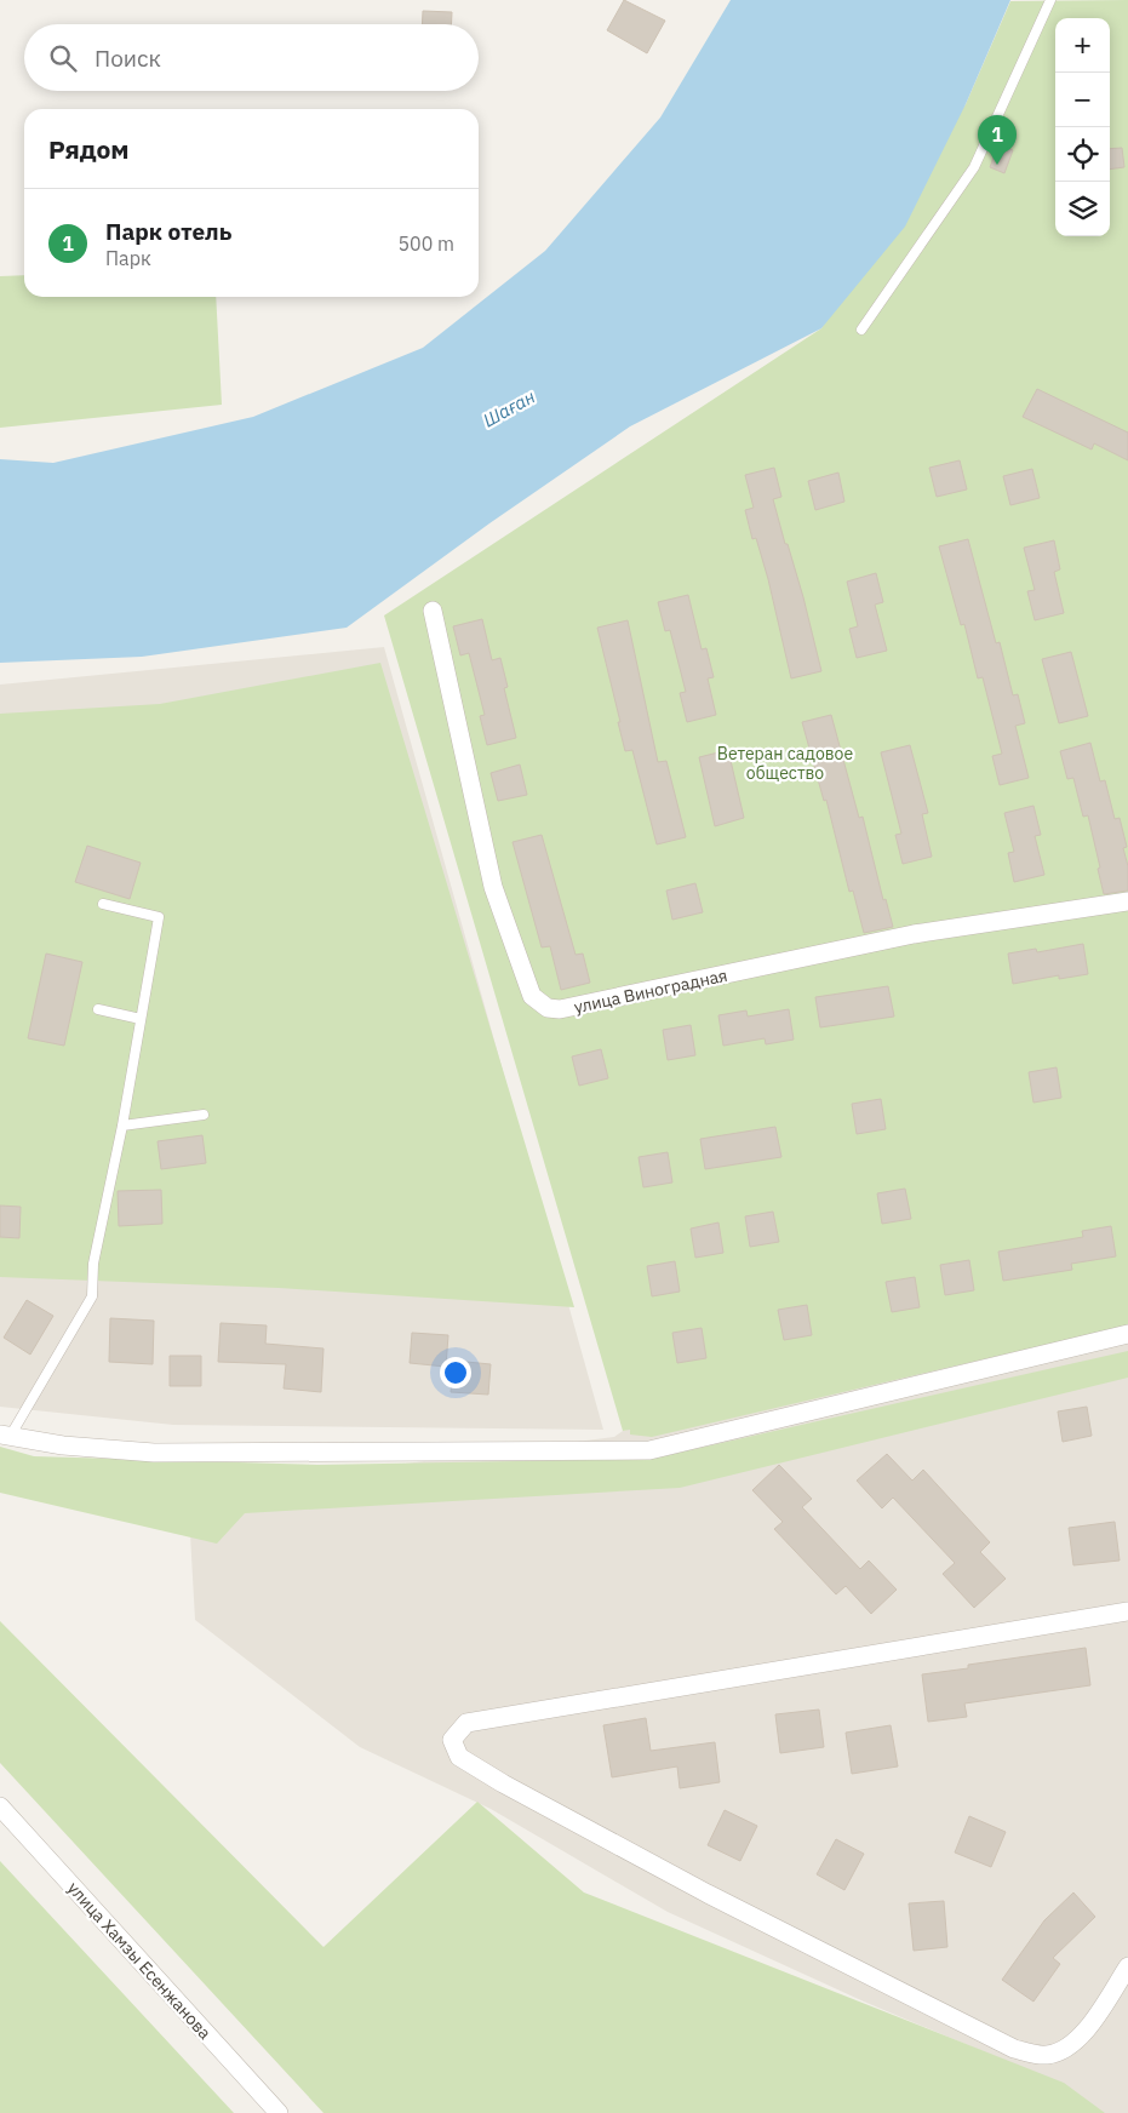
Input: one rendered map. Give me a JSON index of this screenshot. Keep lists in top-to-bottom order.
{
  "streets": {
    "street": ["улица Виноградная", "улица Хамзы Есенжанова"]
  },
  "water": ["Шаған"],
  "parks": ["Ветеран садовое общество"],
  "page": {
    "map_buttons": ["+", "−"],
    "search": "Поиск",
    "heading": "Рядом",
    "pins": "1",
    "list": [
      {
        "mark": "1",
        "name": "Парк отель",
        "note": "Парк",
        "value": "500 m"
      }
    ]
  }
}
